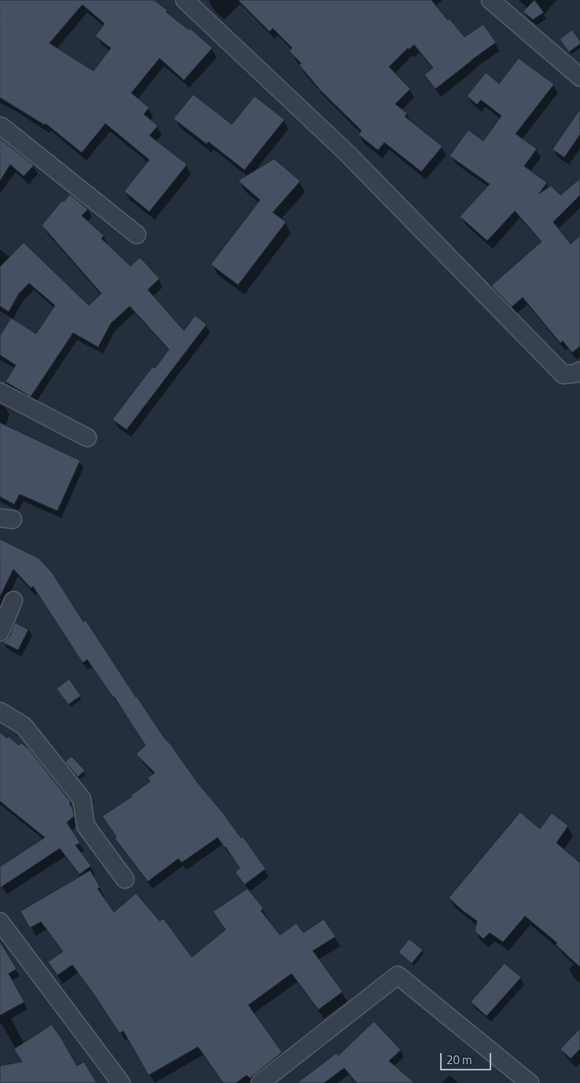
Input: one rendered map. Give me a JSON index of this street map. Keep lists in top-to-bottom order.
{
  "scale_bar": "20 m"
}
